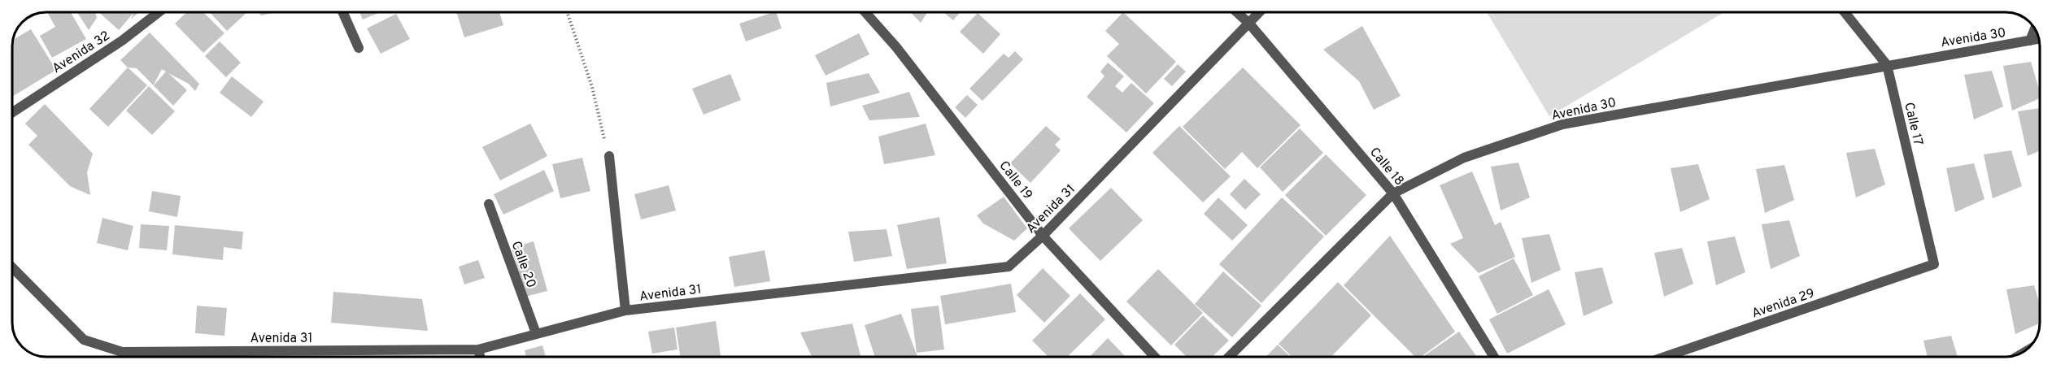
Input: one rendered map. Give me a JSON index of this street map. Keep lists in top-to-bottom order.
{
  "streets": {
    "street": [
      "Avenida 30",
      "Avenida 32",
      "Calle 17",
      "Calle 18",
      "Calle 19",
      "Avenida 31",
      "Calle 20",
      "Avenida 29"
    ]
  },
  "crossings": [
    ["Avenida 30", "Calle 17"],
    ["Avenida 30", "Calle 18"],
    ["Calle 17", "Avenida 29"],
    ["Calle 18", "Avenida 31"],
    ["Calle 19", "Avenida 31"],
    ["Avenida 31", "Calle 20"]
  ]
}
